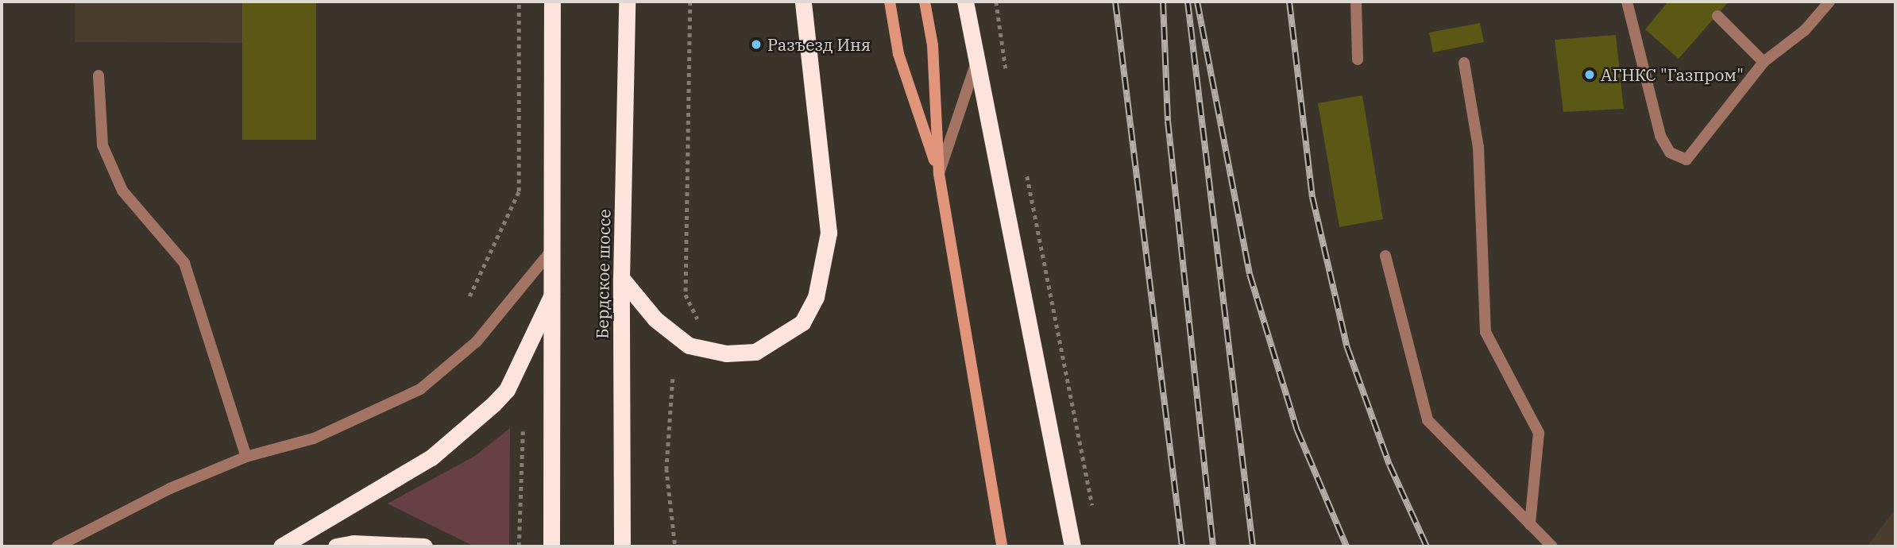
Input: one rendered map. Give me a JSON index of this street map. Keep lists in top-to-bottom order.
{
  "streets": {
    "highway": ["Бердское шоссе"]
  },
  "places": ["Разъезд Иня", "АГНКС \"Газпром\""]
}
